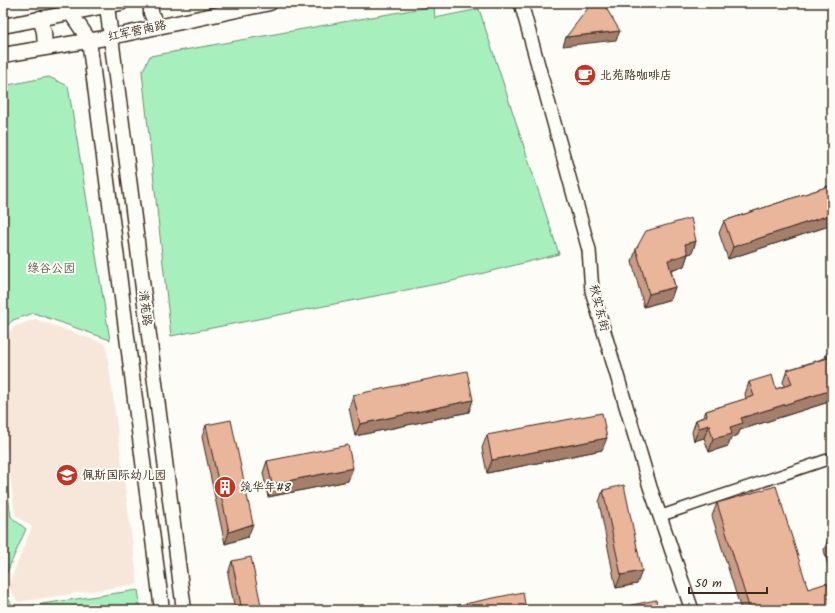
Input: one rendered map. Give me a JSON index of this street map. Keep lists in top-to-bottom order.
{
  "streets": {
    "main road": ["红军营南路", "清苑路"],
    "street": ["秋实东街"]
  },
  "crossings": [
    ["红军营南路", "清苑路"]
  ],
  "parks": ["绿谷公园"],
  "places": {
    "cafe": ["北苑路咖啡店"],
    "school or university": ["佩斯国际幼儿园"],
    "building": ["筑华年#8"]
  },
  "scale_bar": "50 m"
}
